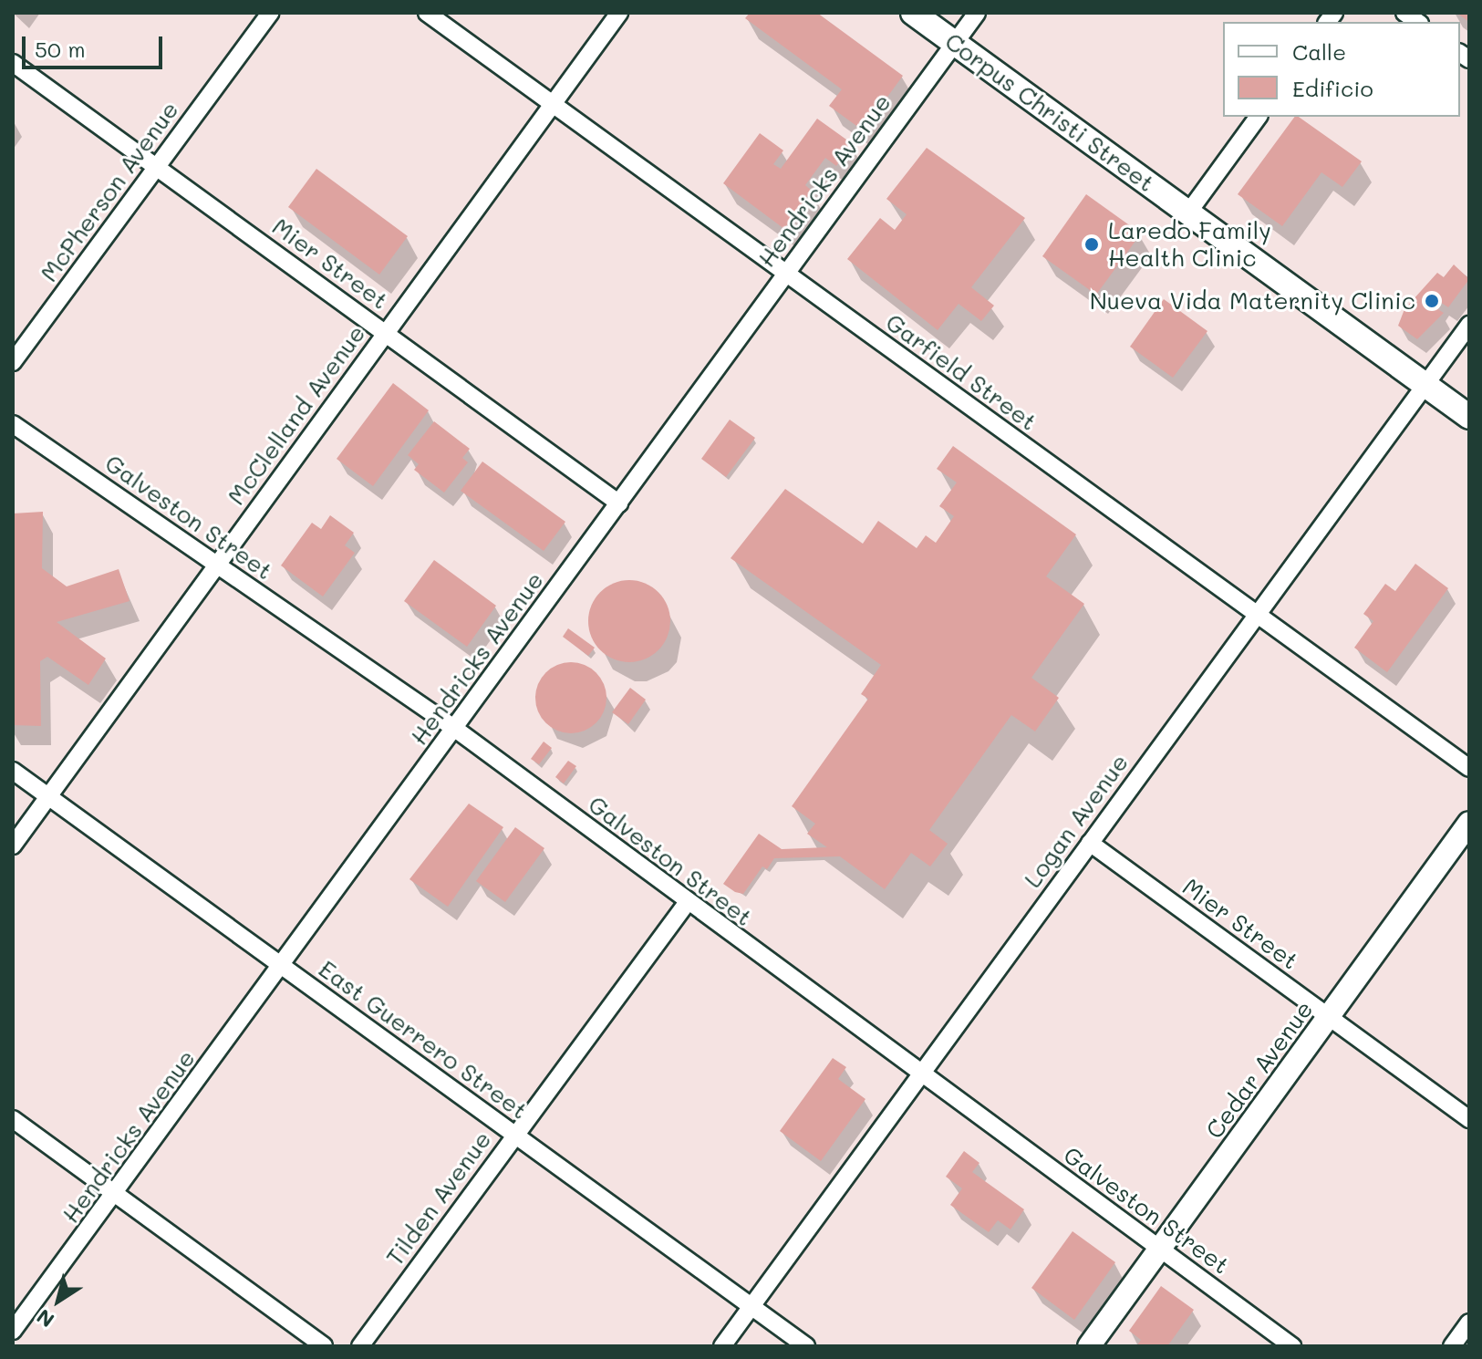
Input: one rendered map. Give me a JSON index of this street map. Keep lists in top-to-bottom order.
{
  "streets": {
    "main road": ["Corpus Christi Street"],
    "street": [
      "Hendricks Avenue",
      "McPherson Avenue",
      "Mier Street",
      "Garfield Street",
      "McClelland Avenue",
      "Galveston Street",
      "Logan Avenue",
      "East Guerrero Street",
      "Cedar Avenue",
      "Tilden Avenue"
    ]
  },
  "crossings": [
    ["Corpus Christi Street", "Hendricks Avenue"],
    ["Corpus Christi Street", "Logan Avenue"],
    ["Hendricks Avenue", "Mier Street"],
    ["Hendricks Avenue", "Garfield Street"],
    ["Hendricks Avenue", "Galveston Street"],
    ["Hendricks Avenue", "East Guerrero Street"],
    ["McPherson Avenue", "Mier Street"],
    ["Mier Street", "McClelland Avenue"],
    ["Mier Street", "Logan Avenue"],
    ["Mier Street", "Cedar Avenue"],
    ["Garfield Street", "McClelland Avenue"],
    ["Garfield Street", "Logan Avenue"],
    ["McClelland Avenue", "Galveston Street"],
    ["McClelland Avenue", "East Guerrero Street"],
    ["Galveston Street", "Logan Avenue"],
    ["Galveston Street", "Cedar Avenue"],
    ["Galveston Street", "Tilden Avenue"],
    ["Logan Avenue", "East Guerrero Street"],
    ["East Guerrero Street", "Tilden Avenue"]
  ],
  "places": ["Laredo Family Health Clinic", "Nueva Vida Maternity Clinic"],
  "legend": ["Calle", "Edificio"],
  "scale_bar": "50 m",
  "north": "bottom left"
}
